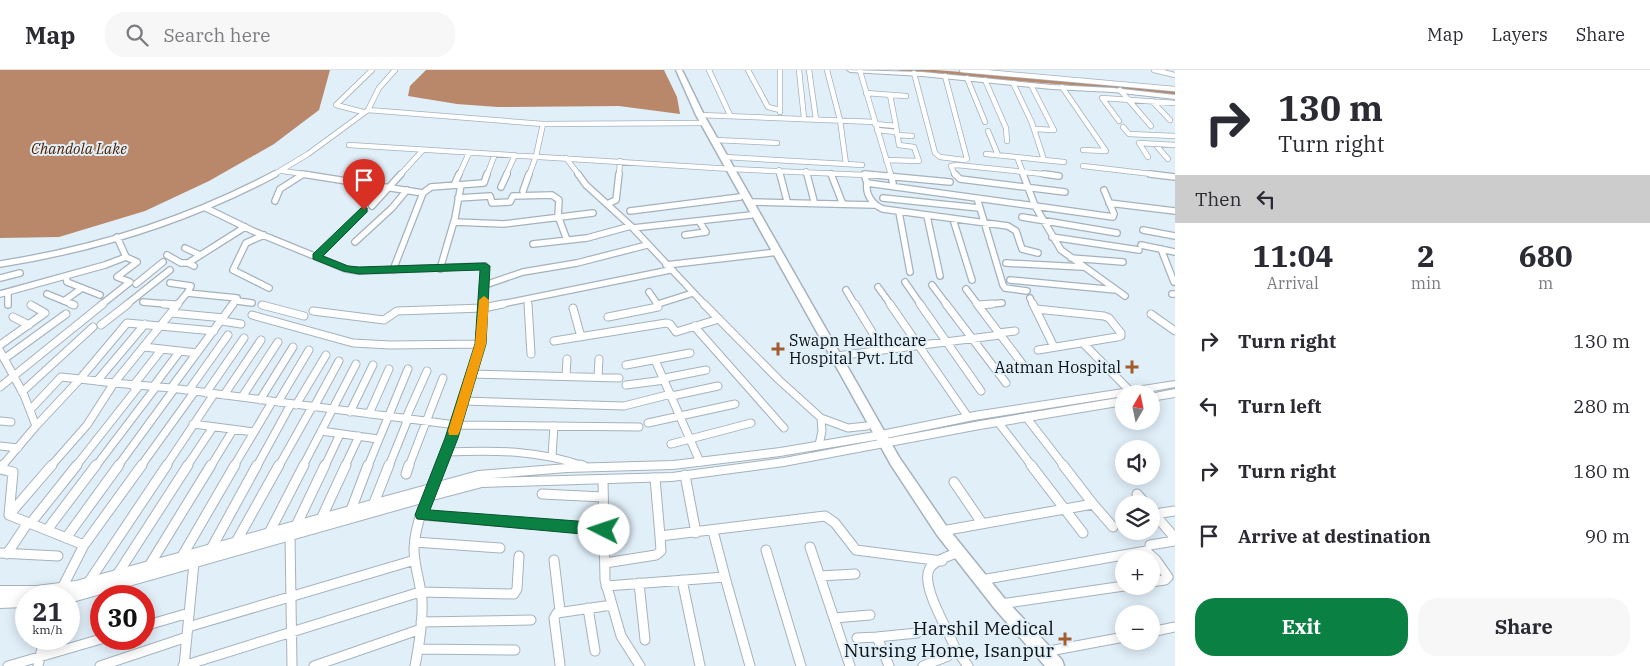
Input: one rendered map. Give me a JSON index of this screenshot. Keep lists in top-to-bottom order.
{
  "water": ["Chandola Lake"],
  "places": {
    "health": ["Swapn Healthcare Hospital Pvt. Ltd", "Aatman Hospital", "Harshil Medical Nursing Home, Isanpur"]
  },
  "north": "top",
  "page": {
    "header": "Map",
    "search": "Search here",
    "nav": ["Map", "Layers", "Share"],
    "turn": ["130 m", "Turn right"],
    "then": "Then",
    "eta": [
      "11:04",
      "Arrival",
      "2",
      "min",
      "680",
      "m"
    ],
    "list": [
      {
        "name": "Turn right",
        "value": "130 m"
      },
      {
        "name": "Turn left",
        "value": "280 m"
      },
      {
        "name": "Turn right",
        "value": "180 m"
      },
      {
        "name": "Arrive at destination",
        "value": "90 m"
      }
    ],
    "map_buttons": ["+", "−"],
    "speed": "21 km/h",
    "limit": "30",
    "buttons": ["Exit", "Share"]
  }
}
